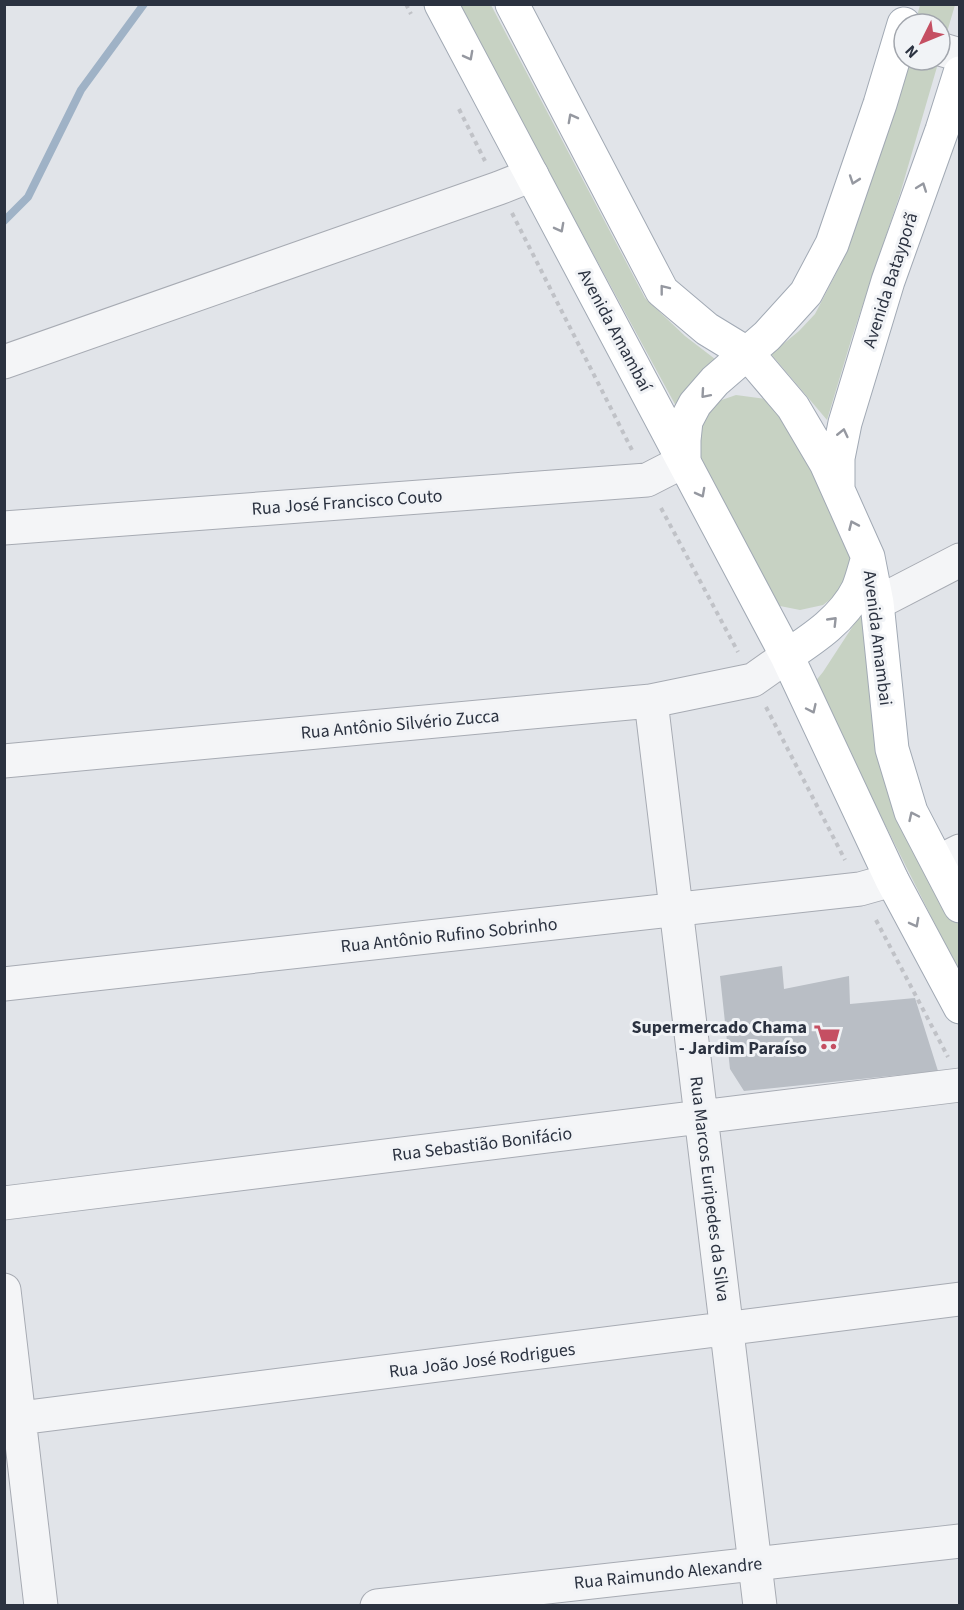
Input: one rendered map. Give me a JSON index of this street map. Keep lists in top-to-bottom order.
{
  "streets": {
    "main road": ["Avenida Batayporã", "Avenida Amambaí", "Avenida Amambai"],
    "street": [
      "Rua José Francisco Couto",
      "Rua Antônio Silvério Zucca",
      "Rua Antônio Rufino Sobrinho",
      "Rua Sebastião Bonifácio",
      "Rua Marcos Euripedes da Silva",
      "Rua João José Rodrigues",
      "Rua Raimundo Alexandre"
    ]
  },
  "crossings": [
    ["Avenida Batayporã", "Avenida Amambai"],
    ["Avenida Amambaí", "Rua José Francisco Couto"],
    ["Avenida Amambaí", "Rua Antônio Silvério Zucca"],
    ["Rua Antônio Silvério Zucca", "Rua Marcos Euripedes da Silva"],
    ["Rua Antônio Rufino Sobrinho", "Rua Marcos Euripedes da Silva"],
    ["Rua Sebastião Bonifácio", "Rua Marcos Euripedes da Silva"],
    ["Rua Marcos Euripedes da Silva", "Rua João José Rodrigues"],
    ["Rua Marcos Euripedes da Silva", "Rua Raimundo Alexandre"]
  ],
  "places": {
    "supermarket": ["Supermercado Chama - Jardim Paraíso"]
  },
  "north": "bottom left"
}
